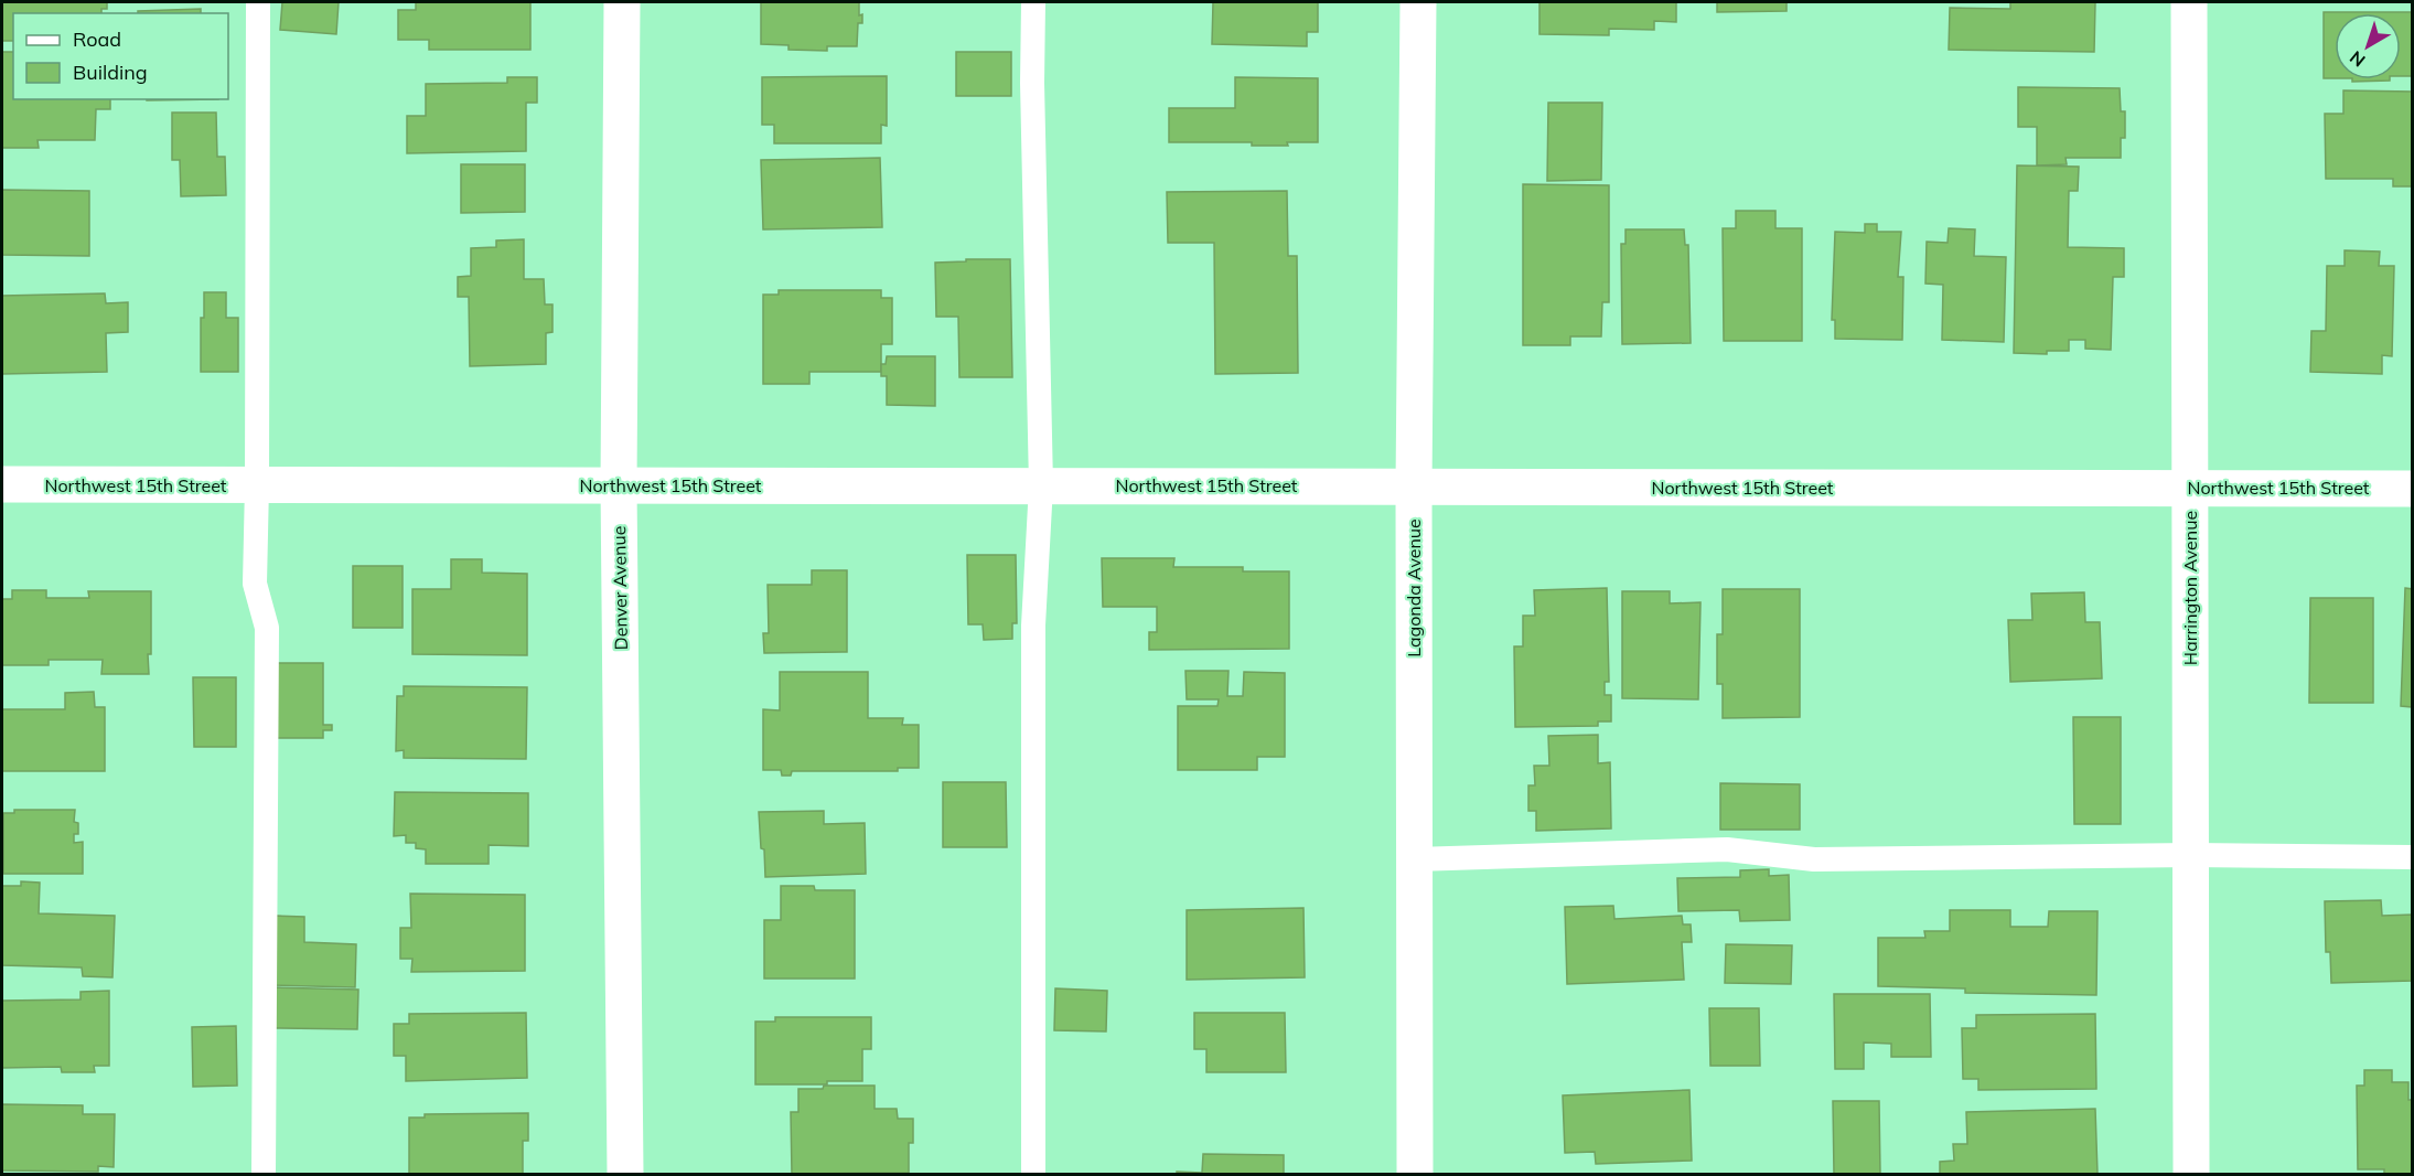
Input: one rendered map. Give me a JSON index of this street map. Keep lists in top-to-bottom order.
{
  "streets": {
    "street": [
      "Northwest 15th Street",
      "Denver Avenue",
      "Lagonda Avenue",
      "Harrington Avenue"
    ]
  },
  "crossings": [
    ["Northwest 15th Street", "Denver Avenue"],
    ["Northwest 15th Street", "Lagonda Avenue"],
    ["Northwest 15th Street", "Harrington Avenue"]
  ],
  "legend": ["Road", "Building"],
  "north": "bottom left"
}
